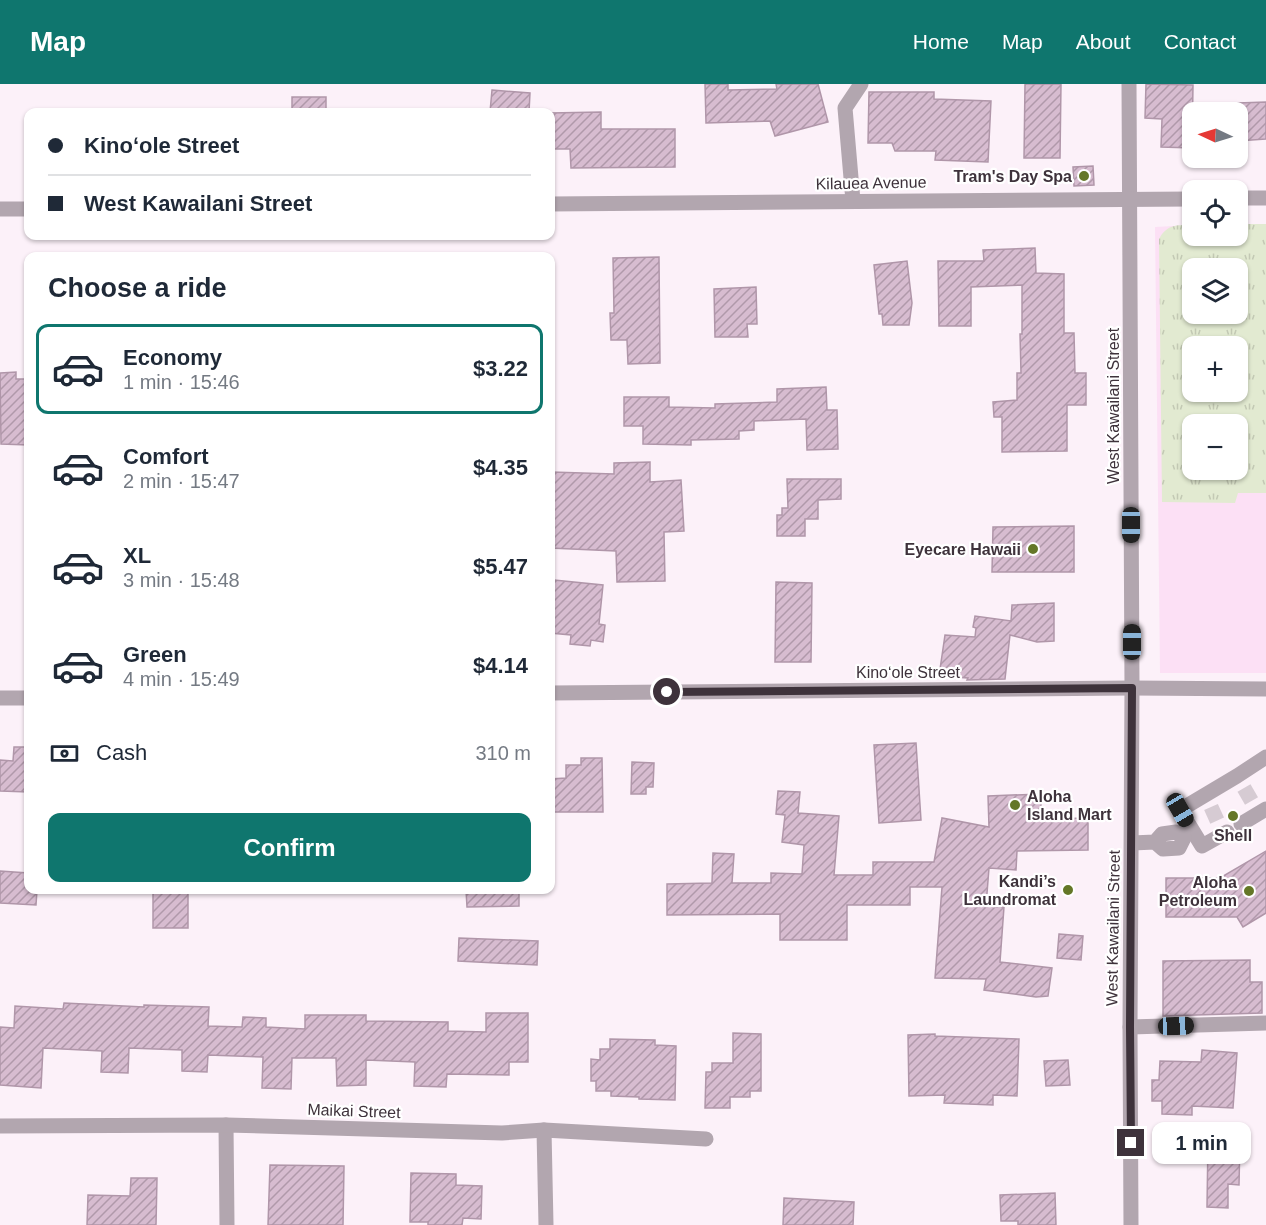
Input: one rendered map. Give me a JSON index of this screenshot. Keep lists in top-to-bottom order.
{
  "streets": {
    "street": [
      "Kilauea Avenue",
      "West Kawailani Street",
      "Kinoʻole Street",
      "Maikai Street"
    ]
  },
  "crossings": [
    ["Kilauea Avenue", "West Kawailani Street"],
    ["West Kawailani Street", "Kinoʻole Street"]
  ],
  "places": [
    "Tram's Day Spa",
    "Eyecare Hawaii",
    "Aloha Island Mart",
    "Shell",
    "Kandi’s Laundromat",
    "Aloha Petroleum"
  ],
  "north": "left",
  "page": {
    "header": "Map",
    "nav": [
      "Home",
      "Map",
      "About",
      "Contact"
    ],
    "map_buttons": ["+", "−"],
    "banner": ["Kinoʻole Street", "West Kawailani Street"],
    "heading": "Choose a ride",
    "list": [
      {
        "name": "Economy",
        "note": "1 min · 15:46",
        "value": "$3.22"
      },
      {
        "name": "Comfort",
        "note": "2 min · 15:47",
        "value": "$4.35"
      },
      {
        "name": "XL",
        "note": "3 min · 15:48",
        "value": "$5.47"
      },
      {
        "name": "Green",
        "note": "4 min · 15:49",
        "value": "$4.14"
      }
    ],
    "pay": ["Cash", "310 m"],
    "buttons": "Confirm",
    "bubble": "1 min"
  }
}
